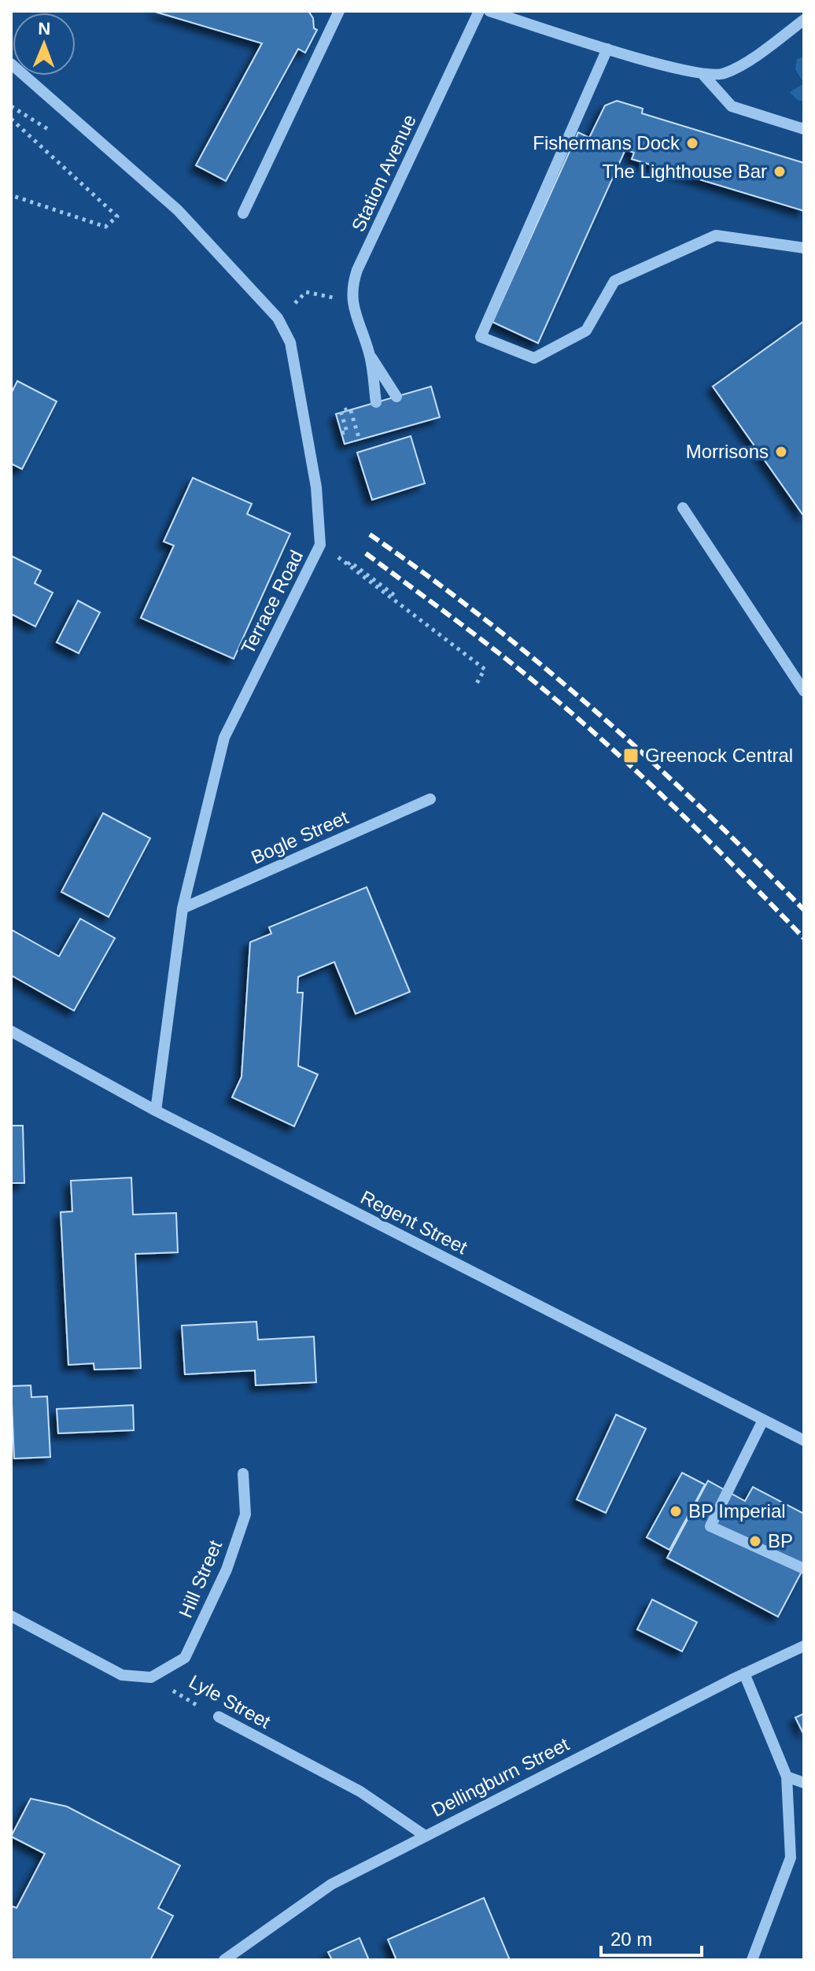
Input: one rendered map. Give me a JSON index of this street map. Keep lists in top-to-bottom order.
{
  "streets": {
    "street": [
      "Station Avenue",
      "Terrace Road",
      "Bogle Street",
      "Regent Street",
      "Hill Street",
      "Lyle Street",
      "Dellingburn Street"
    ]
  },
  "crossings": [
    ["Terrace Road", "Bogle Street"],
    ["Terrace Road", "Regent Street"],
    ["Hill Street", "Lyle Street"],
    ["Lyle Street", "Dellingburn Street"]
  ],
  "places": {
    "other": [
      "Fishermans Dock",
      "The Lighthouse Bar",
      "Morrisons",
      "BP Imperial",
      "BP"
    ],
    "transit": ["Greenock Central"]
  },
  "scale_bar": "20 m",
  "north": "top"
}
